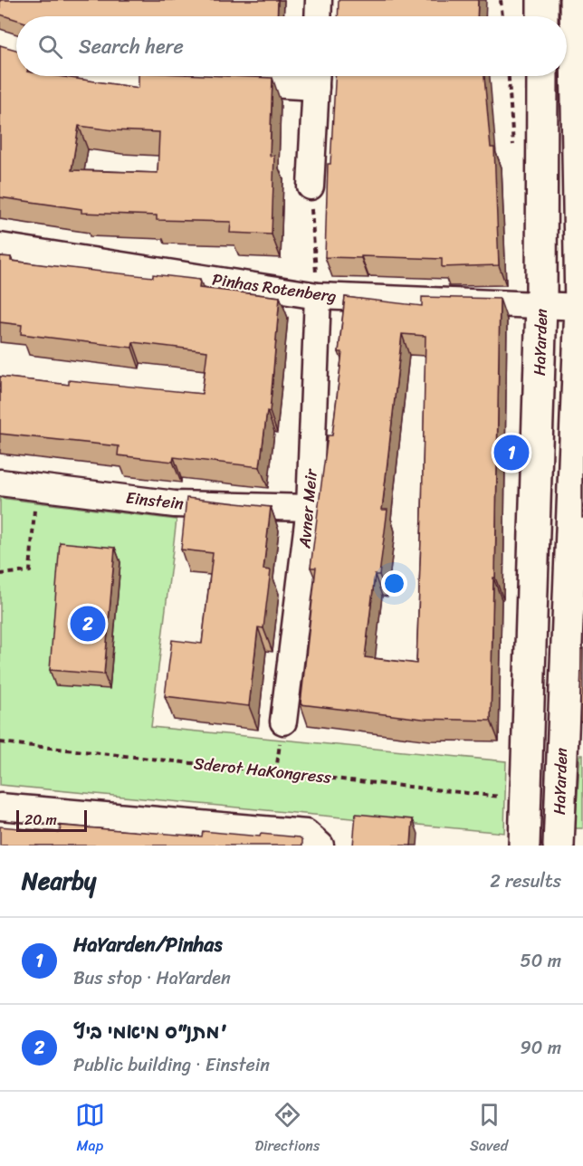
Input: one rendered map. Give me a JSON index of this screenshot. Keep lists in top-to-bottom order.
{
  "streets": {
    "street": [
      "Pinhas Rotenberg",
      "HaYarden",
      "Einstein",
      "Avner Meir"
    ],
    "path": ["Sderot HaKongress"]
  },
  "crossings": [
    ["Pinhas Rotenberg", "HaYarden"],
    ["Pinhas Rotenberg", "Avner Meir"],
    ["HaYarden", "Sderot HaKongress"],
    ["Einstein", "Avner Meir"]
  ],
  "scale_bar": "20 m",
  "page": {
    "search": "Search here",
    "pins": ["1", "2"],
    "scale": "20 m",
    "heading": ["Nearby", "2 results"],
    "list": [
      {
        "mark": "1",
        "name": "HaYarden/Pinhas",
        "note": "Bus stop · HaYarden",
        "value": "50 m"
      },
      {
        "mark": "2",
        "name": "מתנ\"ס מיאמי ביץ'",
        "note": "Public building · Einstein",
        "value": "90 m"
      }
    ],
    "nav": ["Map", "Directions", "Saved"]
  }
}
